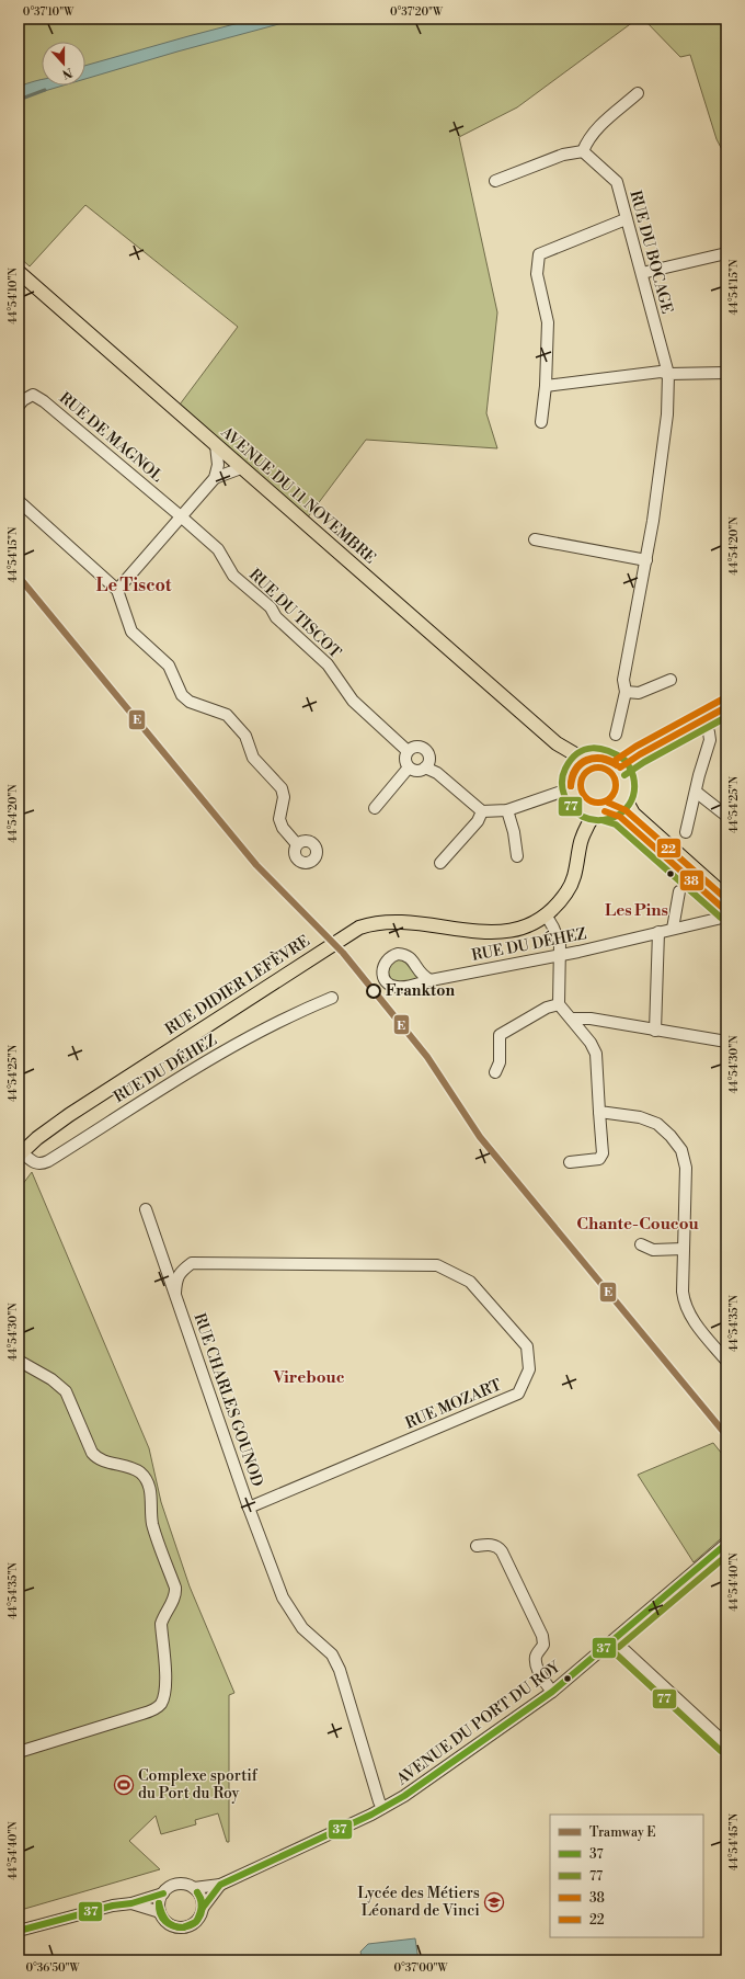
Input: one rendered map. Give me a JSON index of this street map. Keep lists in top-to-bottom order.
{
  "streets": {
    "main road": ["AVENUE DU 11 NOVEMBRE", "RUE DIDIER LEFÈVRE"],
    "street": [
      "RUE DU BOCAGE",
      "RUE DE MAGNOL",
      "RUE DU TISCOT",
      "RUE DU DÉHEZ",
      "RUE CHARLES GOUNOD",
      "RUE MOZART",
      "AVENUE DU PORT DU ROY"
    ]
  },
  "crossings": [
    ["RUE DE MAGNOL", "RUE DU TISCOT"],
    ["AVENUE DU 11 NOVEMBRE", "RUE DIDIER LEFÈVRE"],
    ["RUE DU DÉHEZ", "RUE DIDIER LEFÈVRE"],
    ["RUE CHARLES GOUNOD", "RUE MOZART"],
    ["RUE CHARLES GOUNOD", "AVENUE DU PORT DU ROY"]
  ],
  "districts": [
    "Le Tiscot",
    "Les Pins",
    "Chante-Coucou",
    "Virebouc"
  ],
  "places": {
    "other": ["Frankton"],
    "sports": ["Complexe sportif du Port du Roy"],
    "school or university": ["Lycée des Métiers Léonard de Vinci"]
  },
  "lines": [
    "tram line E",
    "transit line 22",
    "transit line 38",
    "transit line 77",
    "transit line 37"
  ],
  "legend": [
    "Tramway E",
    "37",
    "77",
    "38",
    "22"
  ],
  "north": "bottom",
  "coordinates": [
    "0°37'10\"W",
    "0°37'20\"W",
    "44°54'15\"N",
    "44°54'10\"N",
    "44°54'20\"N",
    "44°54'25\"N",
    "44°54'30\"N",
    "44°54'35\"N",
    "44°54'40\"N",
    "44°54'45\"N",
    "0°36'50\"W",
    "0°37'00\"W"
  ]
}
